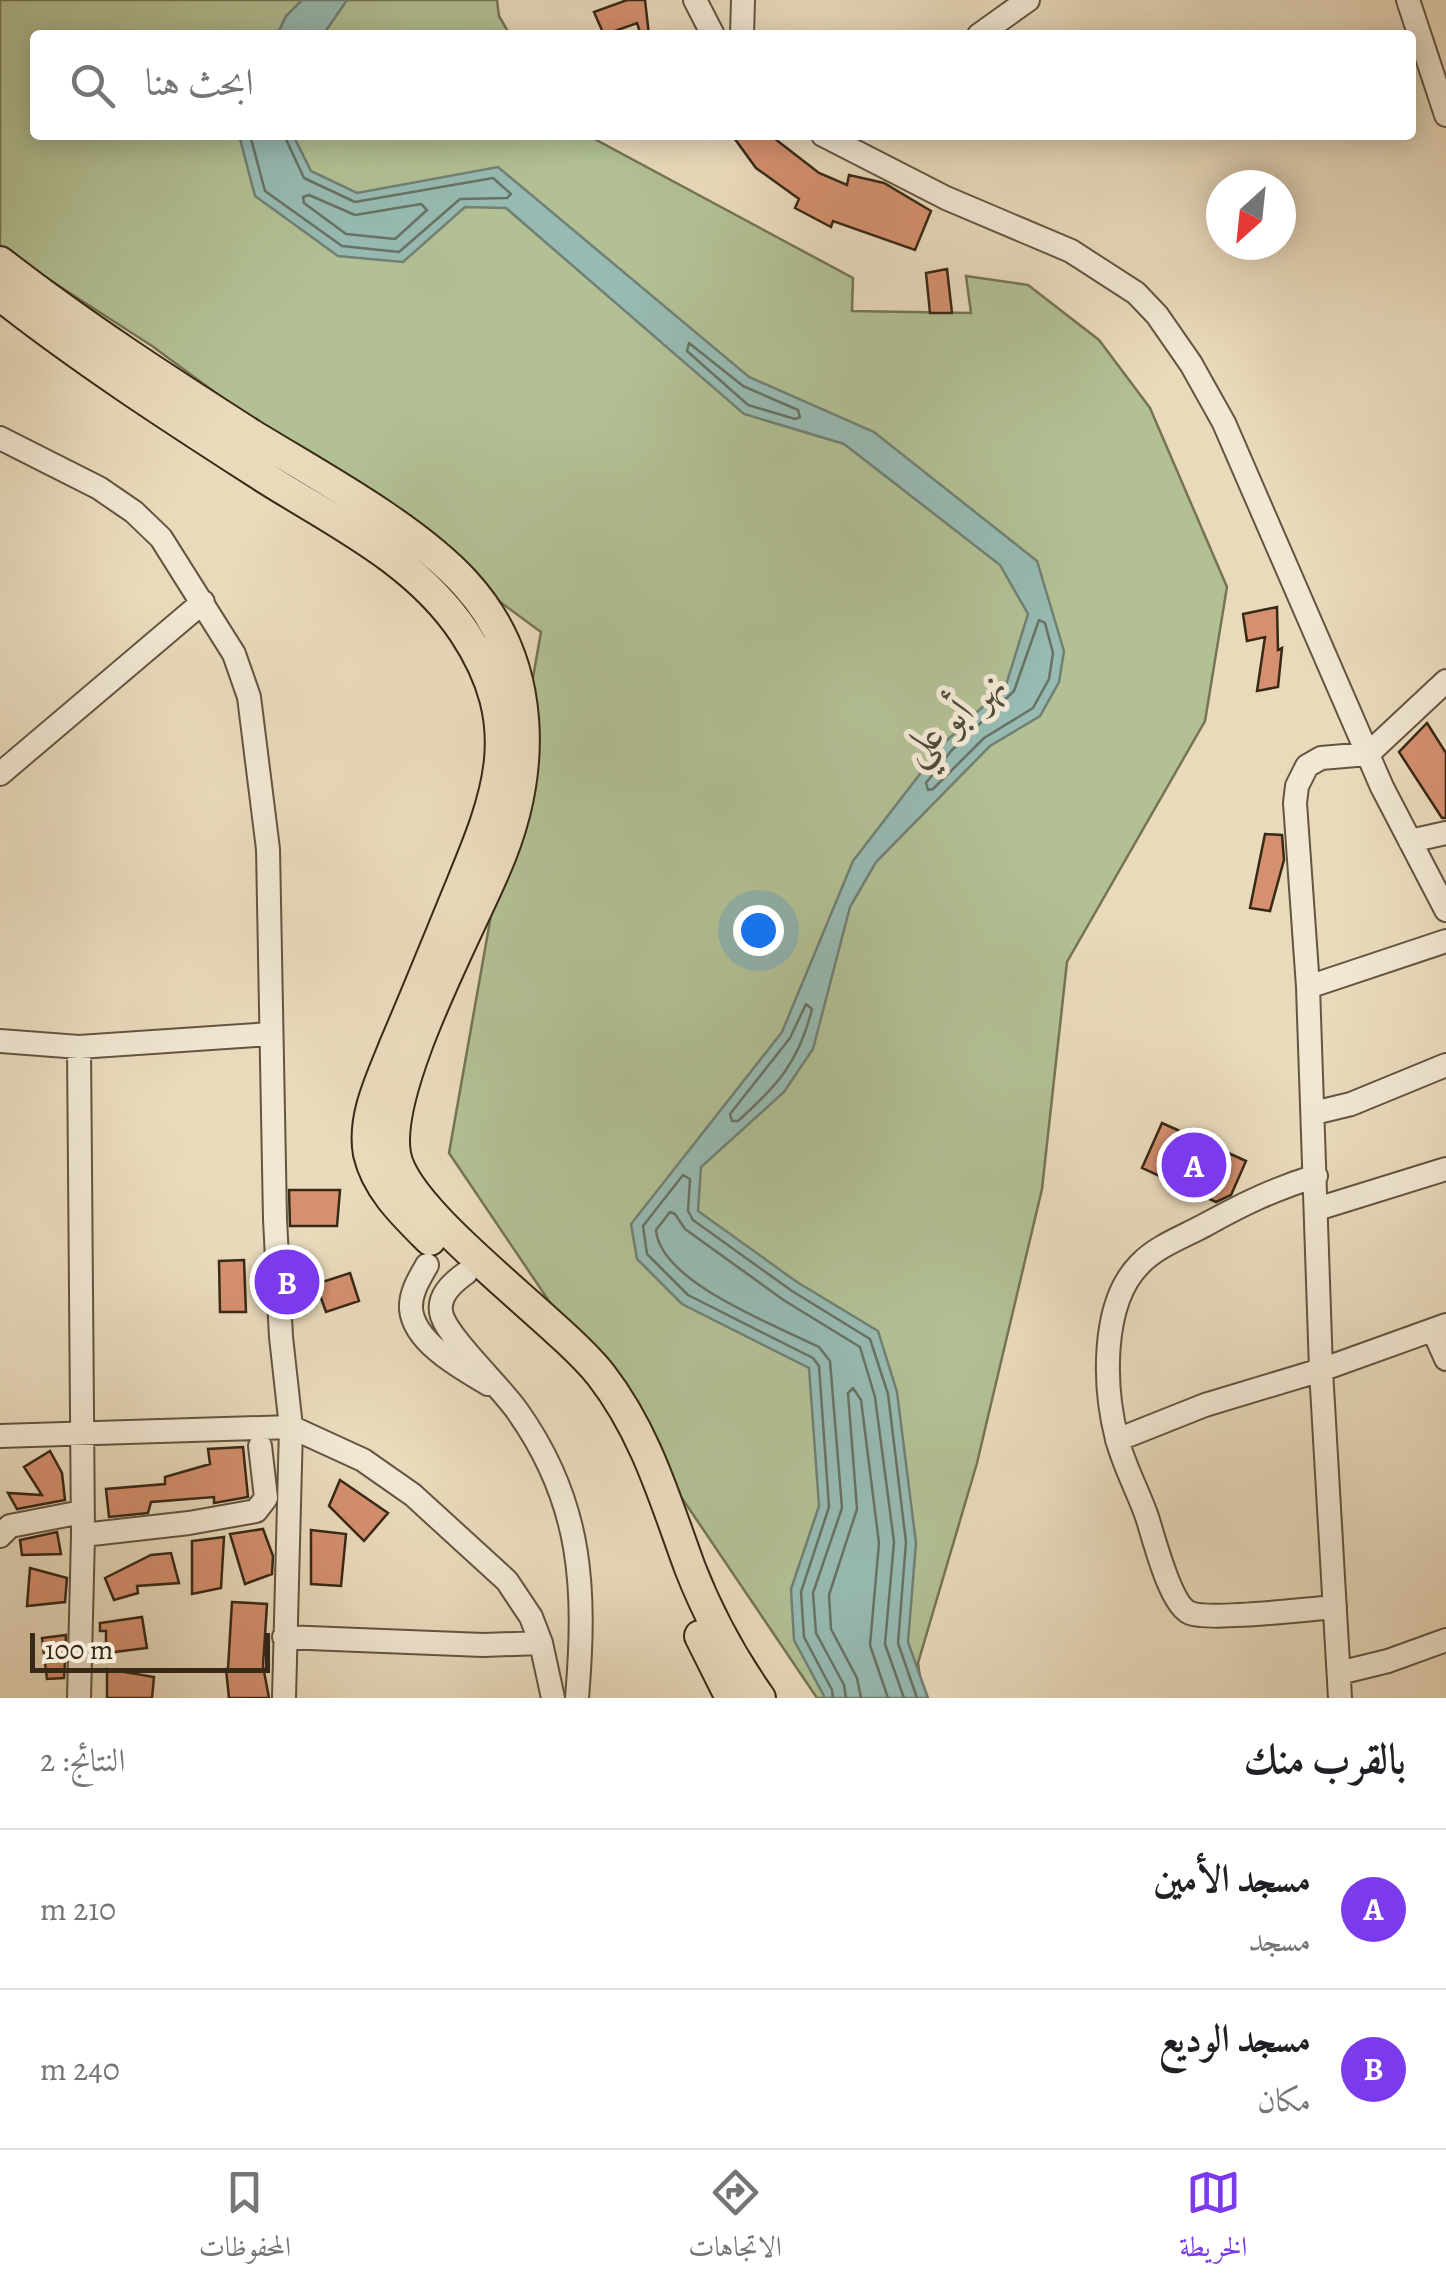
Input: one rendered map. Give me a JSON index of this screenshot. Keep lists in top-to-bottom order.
{
  "water": ["نهر أبو علي"],
  "scale_bar": "100 m",
  "north": "bottom left",
  "page": {
    "search": "ابحث هنا",
    "pins": ["A", "B"],
    "scale": "100 m",
    "heading": ["بالقرب منك", "النتائج: 2"],
    "list": [
      {
        "mark": "A",
        "name": "مسجد الأمين",
        "note": "مسجد",
        "value": "210 m"
      },
      {
        "mark": "B",
        "name": "مسجد الوديع",
        "note": "مكان",
        "value": "240 m"
      }
    ],
    "nav": ["الخريطة", "الاتجاهات", "المحفوظات"]
  }
}
